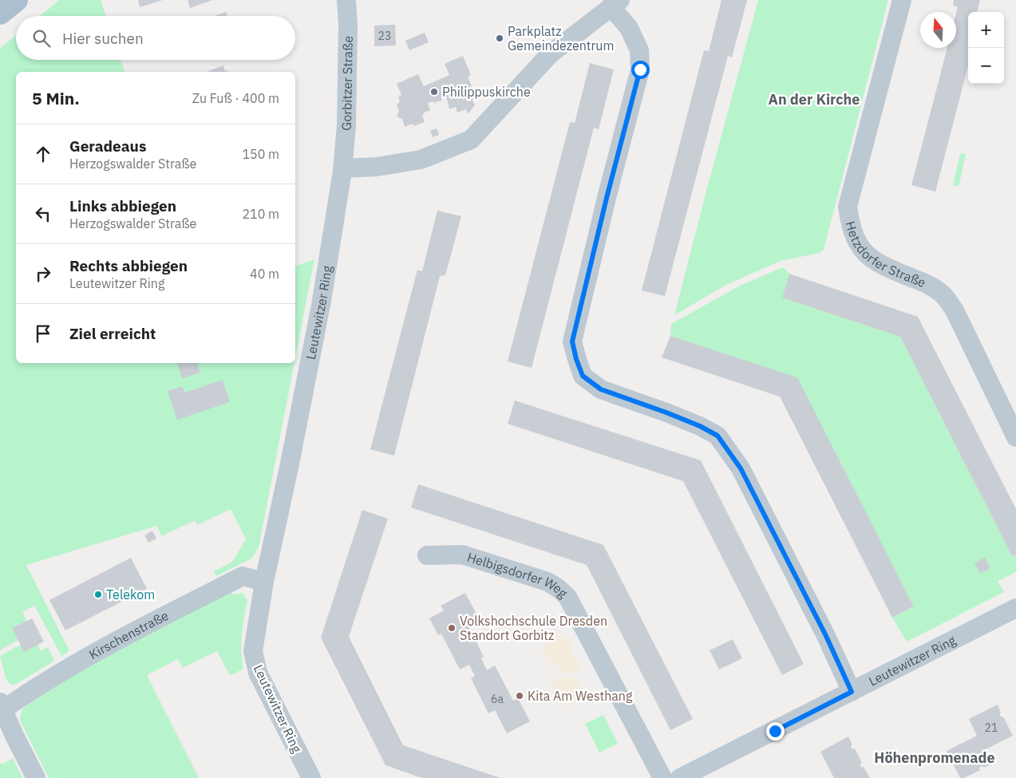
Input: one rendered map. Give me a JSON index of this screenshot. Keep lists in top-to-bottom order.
{
  "streets": {
    "street": [
      "Gorbitzer Straße",
      "Hetzdorfer Straße",
      "Leutewitzer Ring",
      "Helbigsdorfer Weg",
      "Kirschenstraße"
    ]
  },
  "crossings": [
    ["Gorbitzer Straße", "Leutewitzer Ring"],
    ["Leutewitzer Ring", "Kirschenstraße"]
  ],
  "districts": ["An der Kirche", "Höhenpromenade"],
  "places": [
    "Parkplatz Gemeindezentrum",
    "Philippuskirche",
    "Telekom",
    "Volkshochschule Dresden Standort Gorbitz",
    "Kita Am Westhang"
  ],
  "house_numbers": ["23", "6a", "21"],
  "north": "top",
  "page": {
    "map_buttons": ["+", "−"],
    "search": "Hier suchen",
    "heading": ["5 Min.", "Zu Fuß · 400 m"],
    "list": [
      ["Geradeaus", "Herzogswalder Straße", "150 m"],
      ["Links abbiegen", "Herzogswalder Straße", "210 m"],
      ["Rechts abbiegen", "Leutewitzer Ring", "40 m"],
      "Ziel erreicht"
    ]
  }
}
